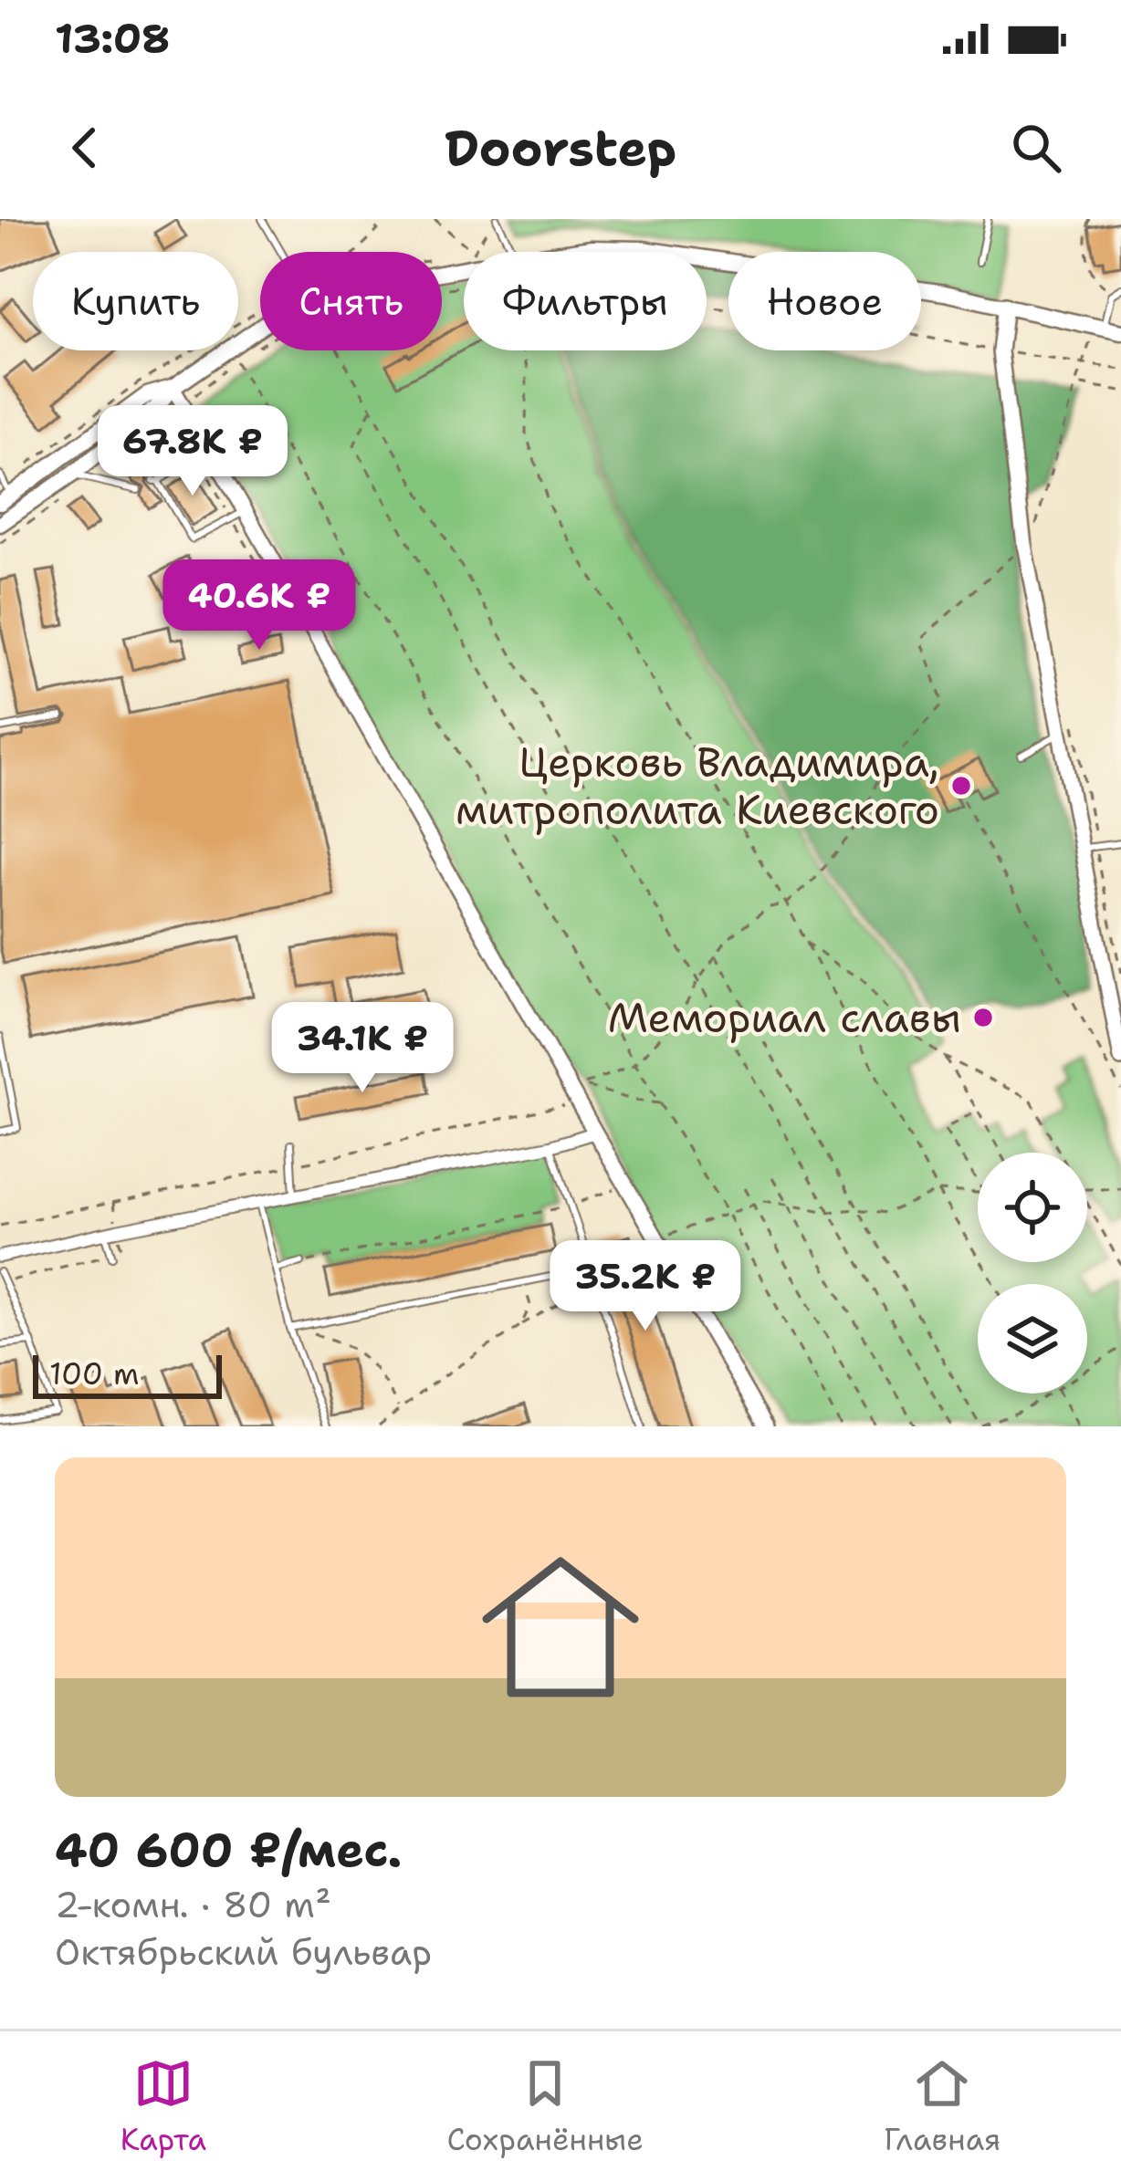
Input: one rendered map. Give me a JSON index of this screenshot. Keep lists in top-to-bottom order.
{
  "places": ["Церковь Владимира, митрополита Киевского", "Мемориал славы"],
  "scale_bar": "100 m",
  "page": {
    "status": "13:08",
    "header": "Doorstep",
    "chip": [
      "Купить",
      "Снять",
      "Фильтры",
      "Новое"
    ],
    "price": [
      "67.8K ₽",
      "40.6K ₽",
      "34.1K ₽",
      "35.2K ₽"
    ],
    "scale": "100 m",
    "list": [
      {
        "name": "40 600 ₽/мес.",
        "note": "2-комн. · 80 m² · Октябрьский бульвар"
      }
    ],
    "tabs": ["Карта", "Сохранённые", "Главная"]
  }
}
